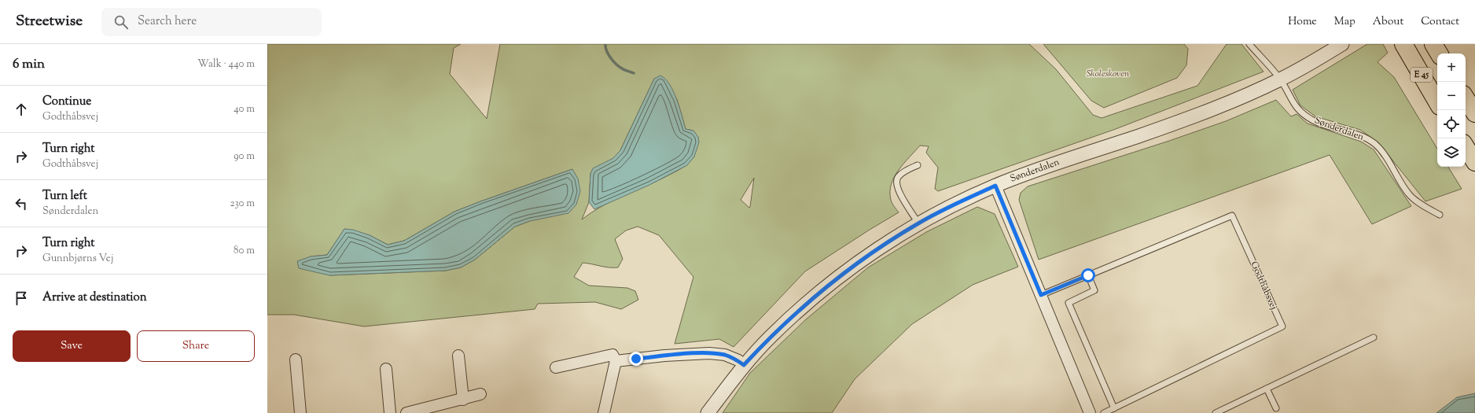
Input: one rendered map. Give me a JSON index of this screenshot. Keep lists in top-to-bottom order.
{
  "streets": {
    "highway": ["E 45"],
    "street": ["Sønderdalen"],
    "lane": ["Godthåbsvej"]
  },
  "parks": ["Skoleskoven"],
  "page": {
    "header": "Streetwise",
    "search": "Search here",
    "nav": [
      "Home",
      "Map",
      "About",
      "Contact"
    ],
    "heading": ["6 min", "Walk · 440 m"],
    "map_buttons": ["+", "−"],
    "list": [
      ["Continue", "Godthåbsvej", "40 m"],
      ["Turn right", "Godthåbsvej", "90 m"],
      ["Turn left", "Sønderdalen", "230 m"],
      ["Turn right", "Gunnbjørns Vej", "80 m"],
      "Arrive at destination"
    ],
    "buttons": ["Save", "Share"]
  }
}
